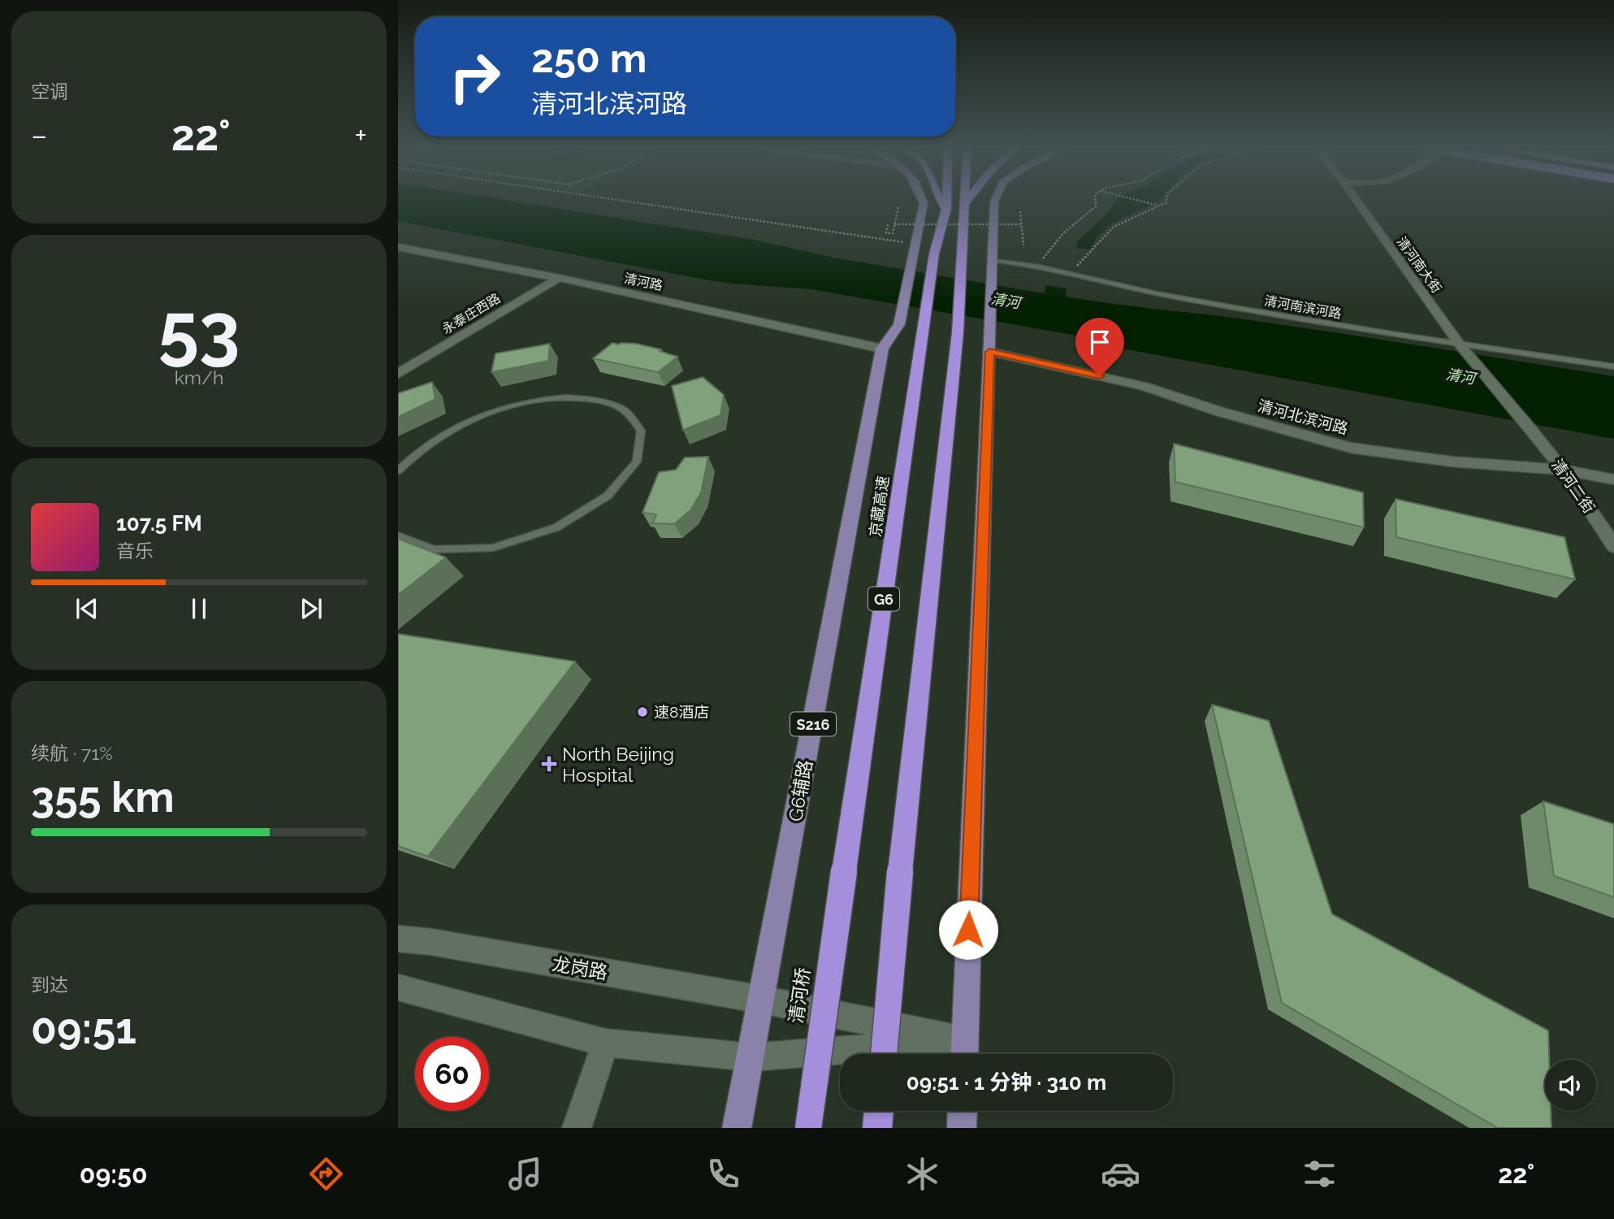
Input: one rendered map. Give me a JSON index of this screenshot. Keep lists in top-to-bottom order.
{
  "streets": {
    "highway": ["京藏高速", "G6", "清河桥"],
    "main road": ["S216", "G6辅路"],
    "street": [
      "清河南大街",
      "清河路",
      "永泰庄西路",
      "清河北滨河路",
      "清河二街",
      "龙岗路"
    ],
    "lane": ["清河南滨河路"]
  },
  "crossings": [
    ["清河南大街", "清河南滨河路"],
    ["清河南大街", "清河二街"],
    ["清河路", "永泰庄西路"],
    ["清河路", "G6辅路"],
    ["清河北滨河路", "清河二街"],
    ["京藏高速", "清河桥"],
    ["G6辅路", "龙岗路"]
  ],
  "water": ["清河"],
  "places": {
    "other": ["速8酒店"],
    "health": ["North Beijing Hospital"]
  },
  "page": {
    "tile": [
      "空调",
      ["53", "km/h"],
      ["续航 · 71%", "355 km"],
      ["到达", "09:51"]
    ],
    "turn": ["250 m", "清河北滨河路"],
    "heat": ["−", "22°", "+"],
    "song": ["107.5 FM", "音乐"],
    "limit": "60",
    "trip": "09:51 · 1 分钟 · 310 m",
    "tabs": ["09:50", "22°"]
  }
}
